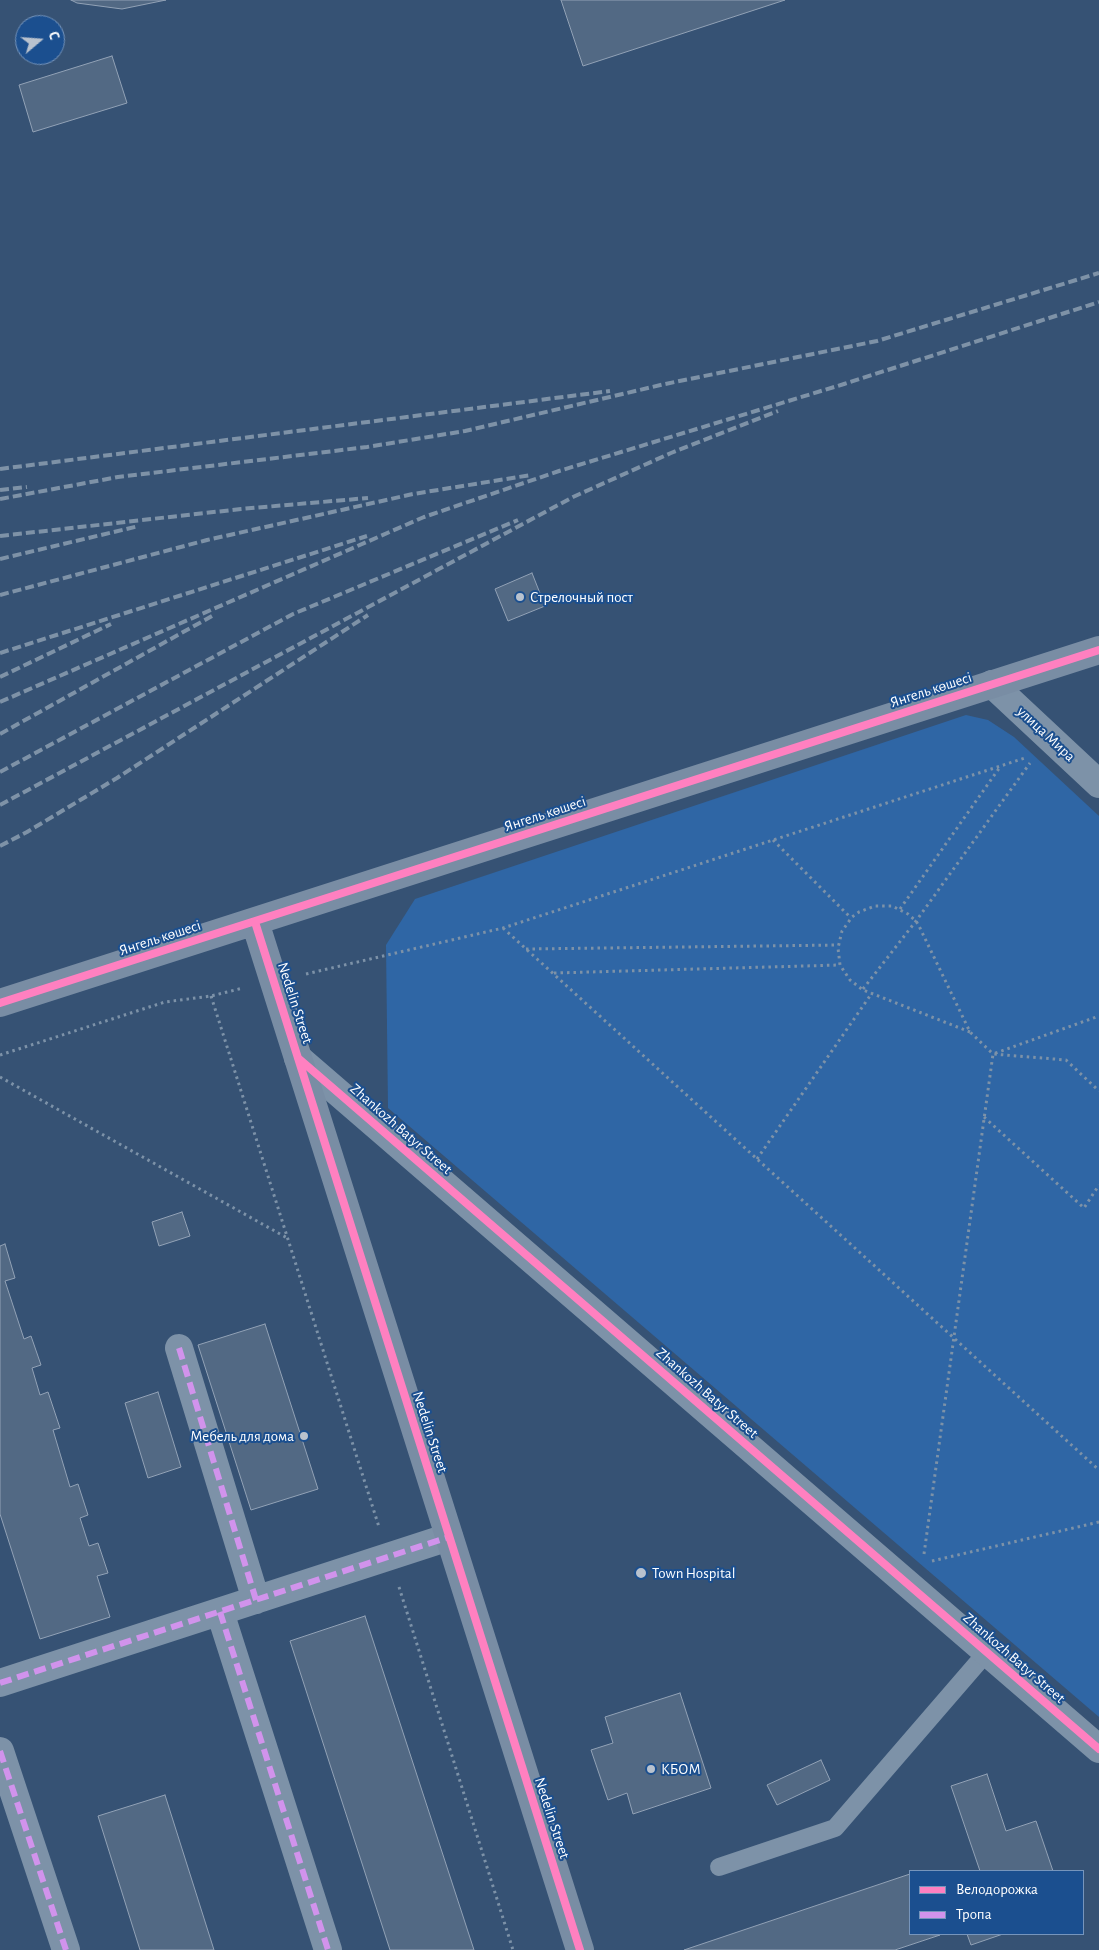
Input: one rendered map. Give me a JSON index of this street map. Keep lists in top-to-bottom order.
{
  "streets": {
    "street": [
      "Янгель көшесі",
      "улица Мира",
      "Nedelin Street",
      "Zhankozh Batyr Street"
    ]
  },
  "crossings": [
    ["Янгель көшесі", "улица Мира"],
    ["Янгель көшесі", "Nedelin Street"],
    ["Nedelin Street", "Zhankozh Batyr Street"]
  ],
  "places": [
    "Стрелочный пост",
    "Мебель для дома",
    "Town Hospital",
    "КБОМ"
  ],
  "legend": ["Велодорожка", "Тропа"],
  "north": "right"
}
